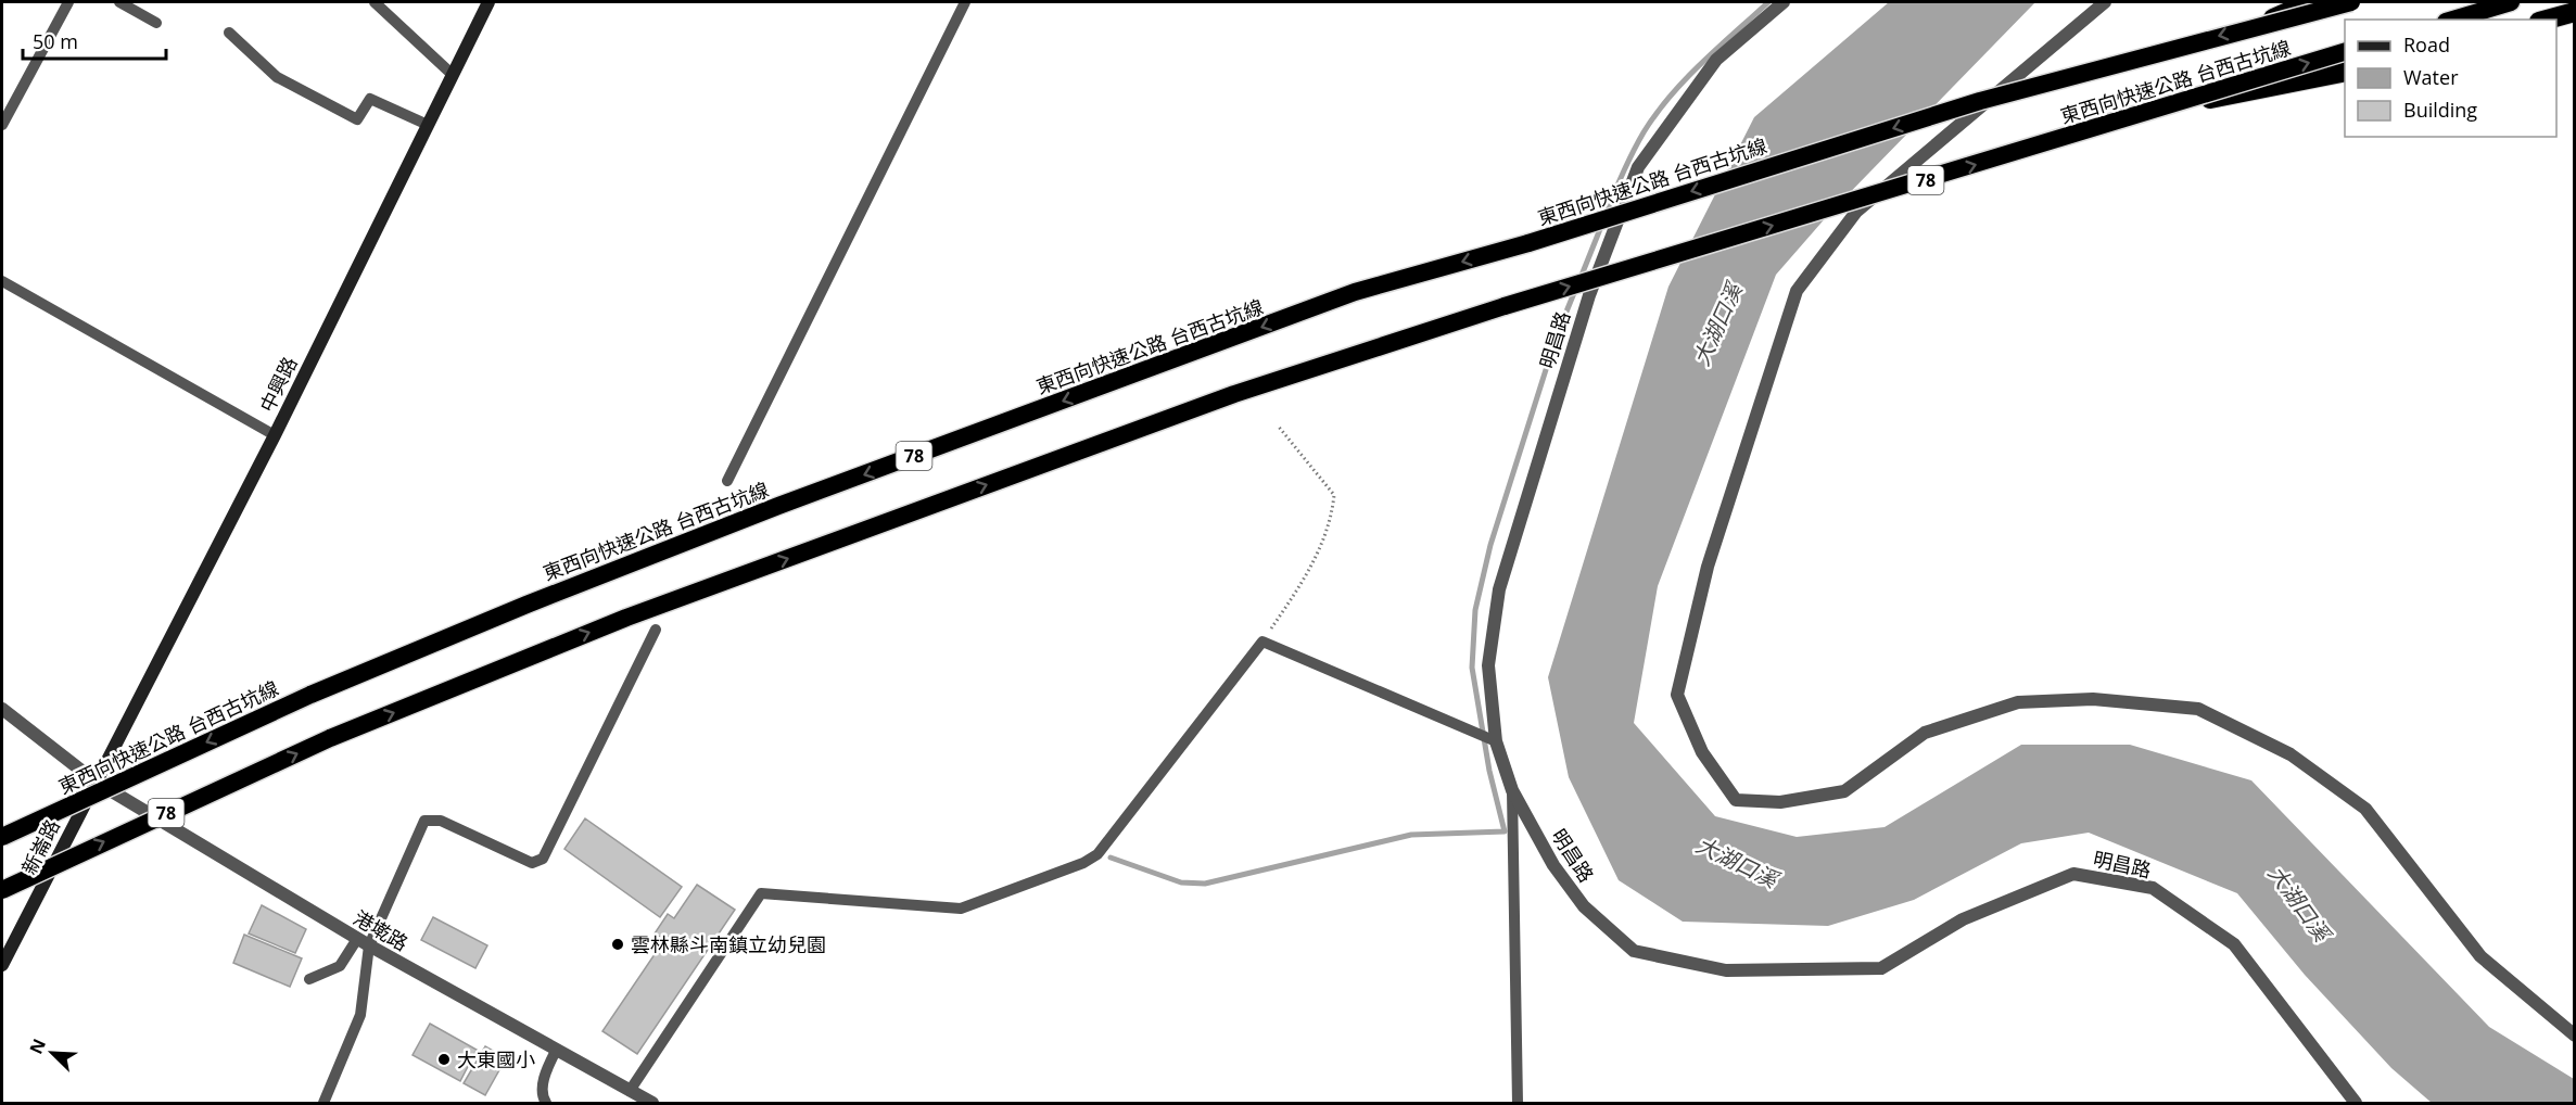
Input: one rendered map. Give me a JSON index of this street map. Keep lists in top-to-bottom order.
{
  "streets": {
    "highway": ["東西向快速公路 台西古坑線", "78"],
    "main road": ["中興路", "新崙路"],
    "street": ["明昌路", "港墘路"]
  },
  "crossings": [
    ["中興路", "新崙路"],
    ["中興路", "港墘路"],
    ["新崙路", "港墘路"]
  ],
  "water": ["大湖口溪"],
  "places": ["雲林縣斗南鎮立幼兒園", "大東國小"],
  "legend": ["Road", "Water", "Building"],
  "scale_bar": "50 m",
  "north": "top left"
}
